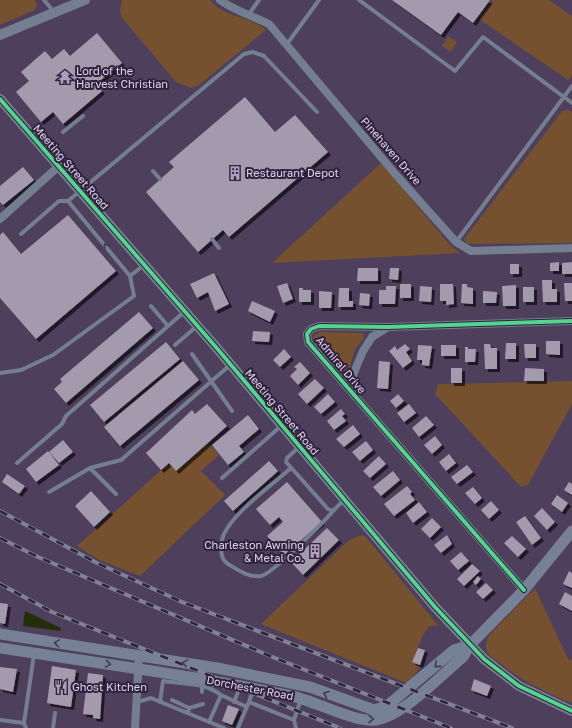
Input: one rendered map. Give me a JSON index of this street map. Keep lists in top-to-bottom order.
{
  "streets": {
    "main road": ["Dorchester Road"],
    "street": ["Pinehaven Drive", "Meeting Street Road", "Admiral Drive"]
  },
  "crossings": [
    ["Meeting Street Road", "Dorchester Road"],
    ["Admiral Drive", "Dorchester Road"]
  ],
  "places": {
    "temple": ["Lord of the Harvest Christian"],
    "building": ["Restaurant Depot", "Charleston Awning & Metal Co."],
    "restaurant": ["Ghost Kitchen"]
  }
}
